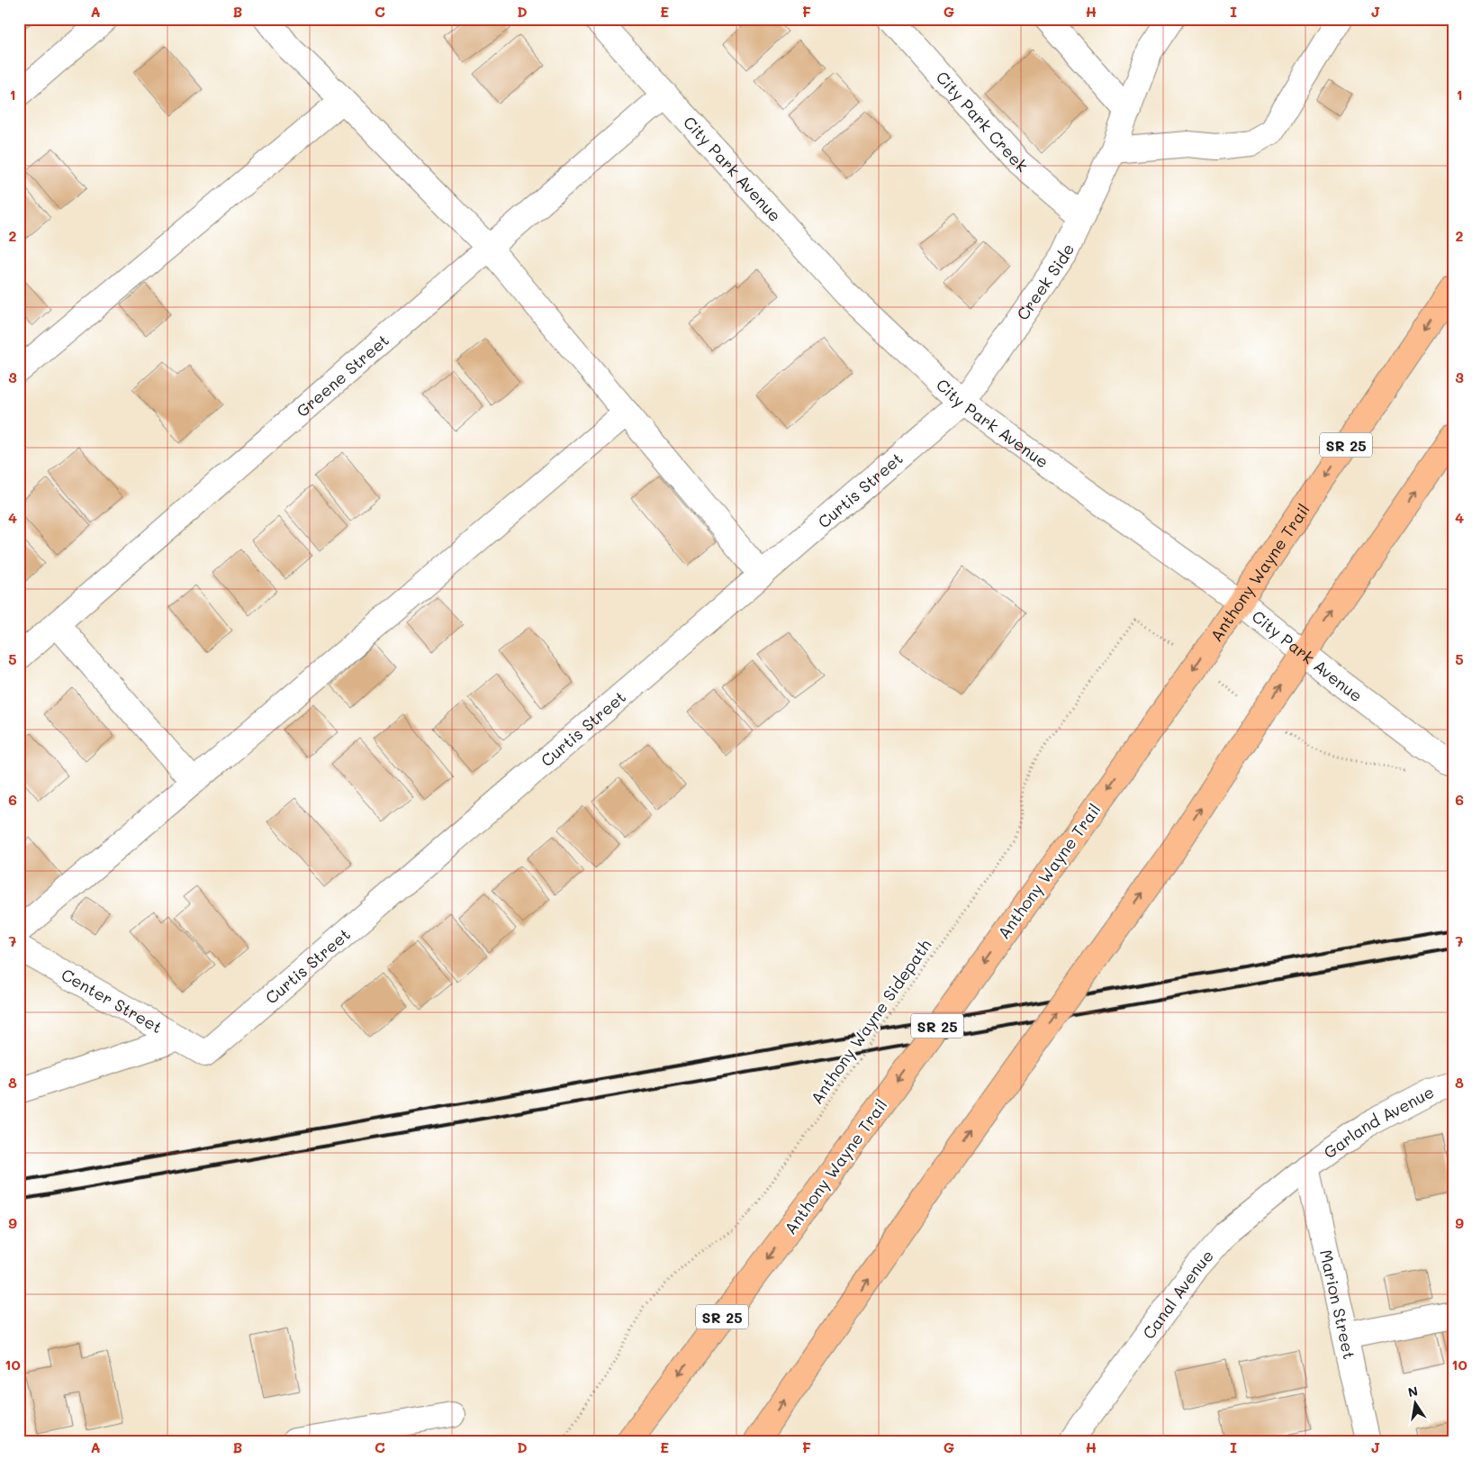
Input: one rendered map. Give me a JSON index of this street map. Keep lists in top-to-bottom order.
{
  "streets": {
    "highway": ["SR 25", "Anthony Wayne Trail"],
    "street": [
      "City Park Creek",
      "City Park Avenue",
      "Creek Side",
      "Greene Street",
      "Curtis Street",
      "Center Street",
      "Garland Avenue",
      "Canal Avenue",
      "Marion Street"
    ],
    "path": ["Anthony Wayne Sidepath"]
  },
  "crossings": [
    ["City Park Creek", "Creek Side"],
    ["City Park Avenue", "Creek Side"],
    ["City Park Avenue", "Greene Street"],
    ["City Park Avenue", "Curtis Street"],
    ["City Park Avenue", "Anthony Wayne Trail"],
    ["Creek Side", "Curtis Street"],
    ["Curtis Street", "Center Street"],
    ["Anthony Wayne Trail", "Anthony Wayne Sidepath"],
    ["Garland Avenue", "Canal Avenue"],
    ["Garland Avenue", "Marion Street"],
    ["Canal Avenue", "Marion Street"]
  ],
  "north": "top",
  "grid": {
    "columns": [
      "A",
      "B",
      "C",
      "D",
      "E",
      "F",
      "G",
      "H",
      "I",
      "J"
    ],
    "rows": [
      "1",
      "2",
      "3",
      "4",
      "5",
      "6",
      "7",
      "8",
      "9",
      "10"
    ]
  }
}
